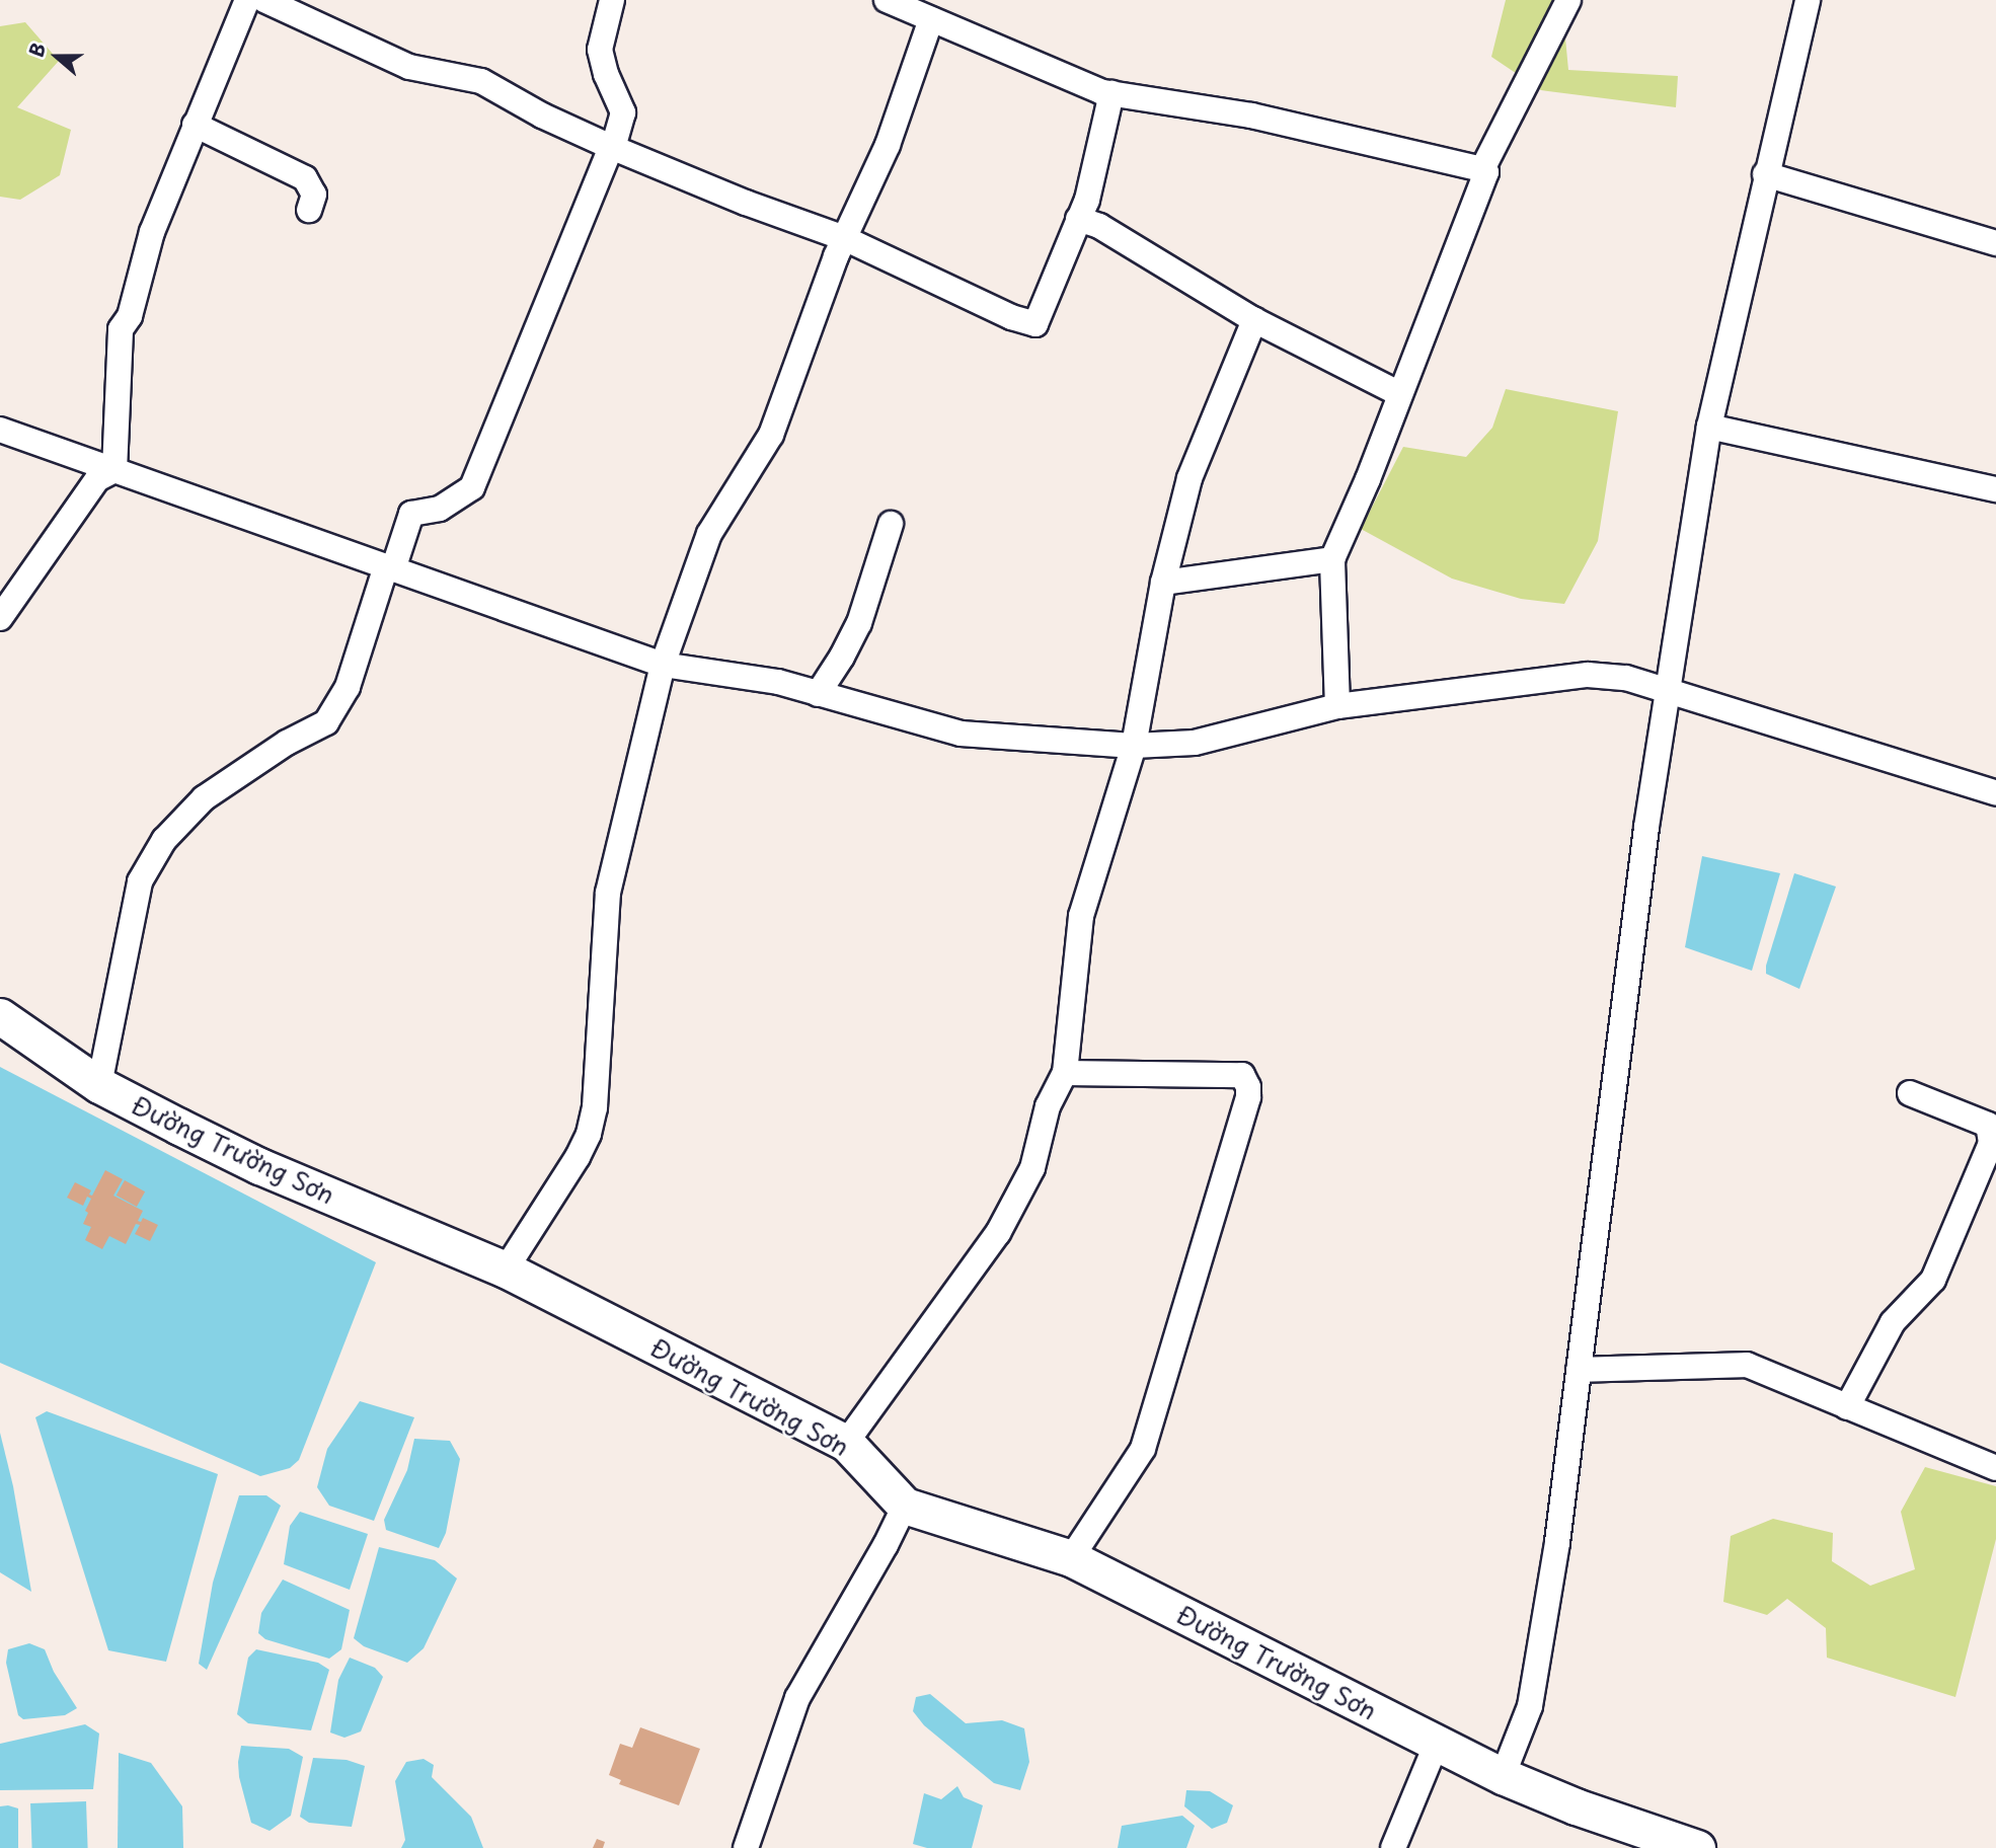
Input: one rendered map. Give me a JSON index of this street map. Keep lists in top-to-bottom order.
{
  "streets": {
    "highway": ["Đường Trường Sơn"]
  },
  "north": "left"
}
